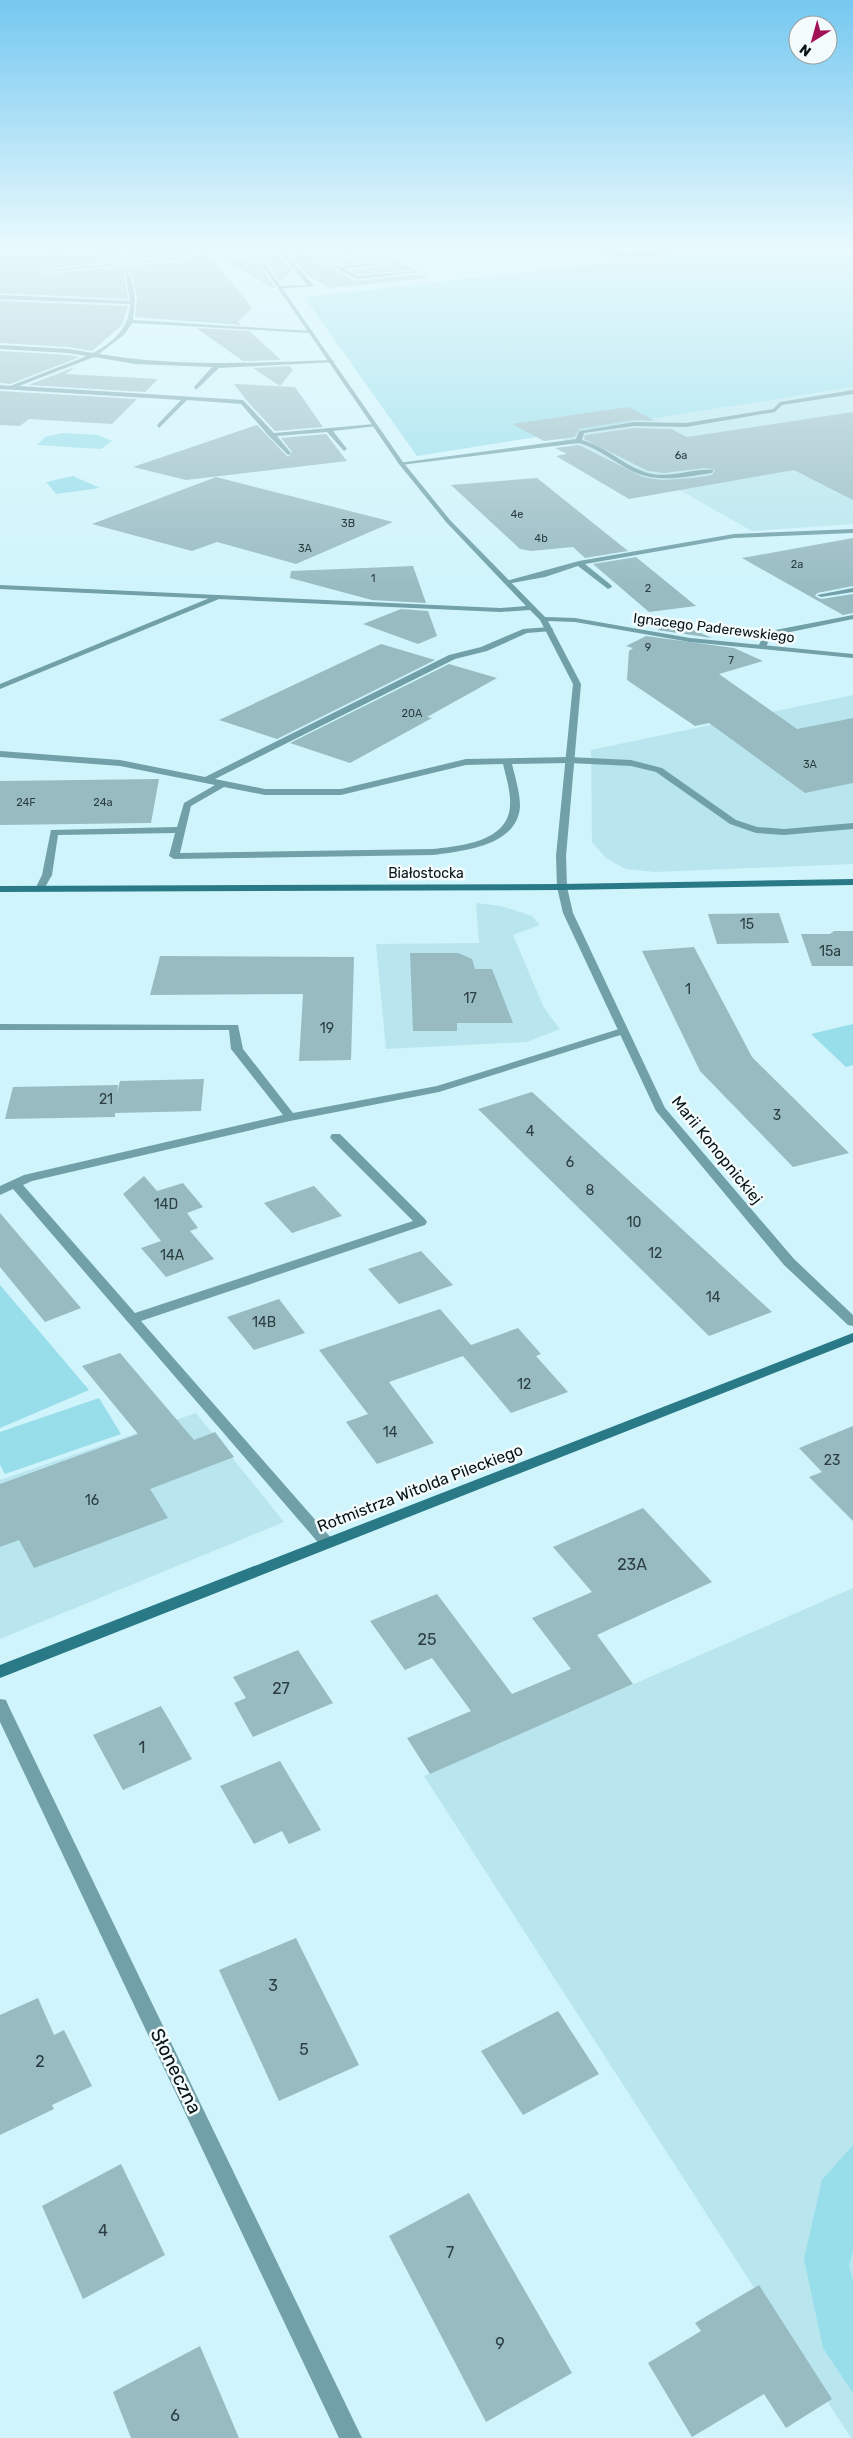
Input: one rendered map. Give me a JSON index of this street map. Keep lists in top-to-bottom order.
{
  "streets": {
    "main road": ["Białostocka", "Rotmistrza Witolda Pileckiego"],
    "street": ["Ignacego Paderewskiego", "Marii Konopnickiej", "Słoneczna"]
  },
  "crossings": [
    ["Ignacego Paderewskiego", "Marii Konopnickiej"],
    ["Białostocka", "Marii Konopnickiej"]
  ],
  "house_numbers": [
    "6a",
    "4e",
    "3B",
    "4b",
    "3A",
    "2a",
    "1",
    "2",
    "9",
    "7",
    "20A",
    "3A",
    "24F",
    "24a",
    "15",
    "15a",
    "1",
    "17",
    "19",
    "21",
    "3",
    "4",
    "6",
    "8",
    "14D",
    "10",
    "12",
    "14A",
    "14",
    "14B",
    "12",
    "14",
    "23",
    "16",
    "23A",
    "25",
    "27",
    "1",
    "3",
    "5",
    "2",
    "4",
    "7",
    "9",
    "6"
  ],
  "north": "bottom left"
}
